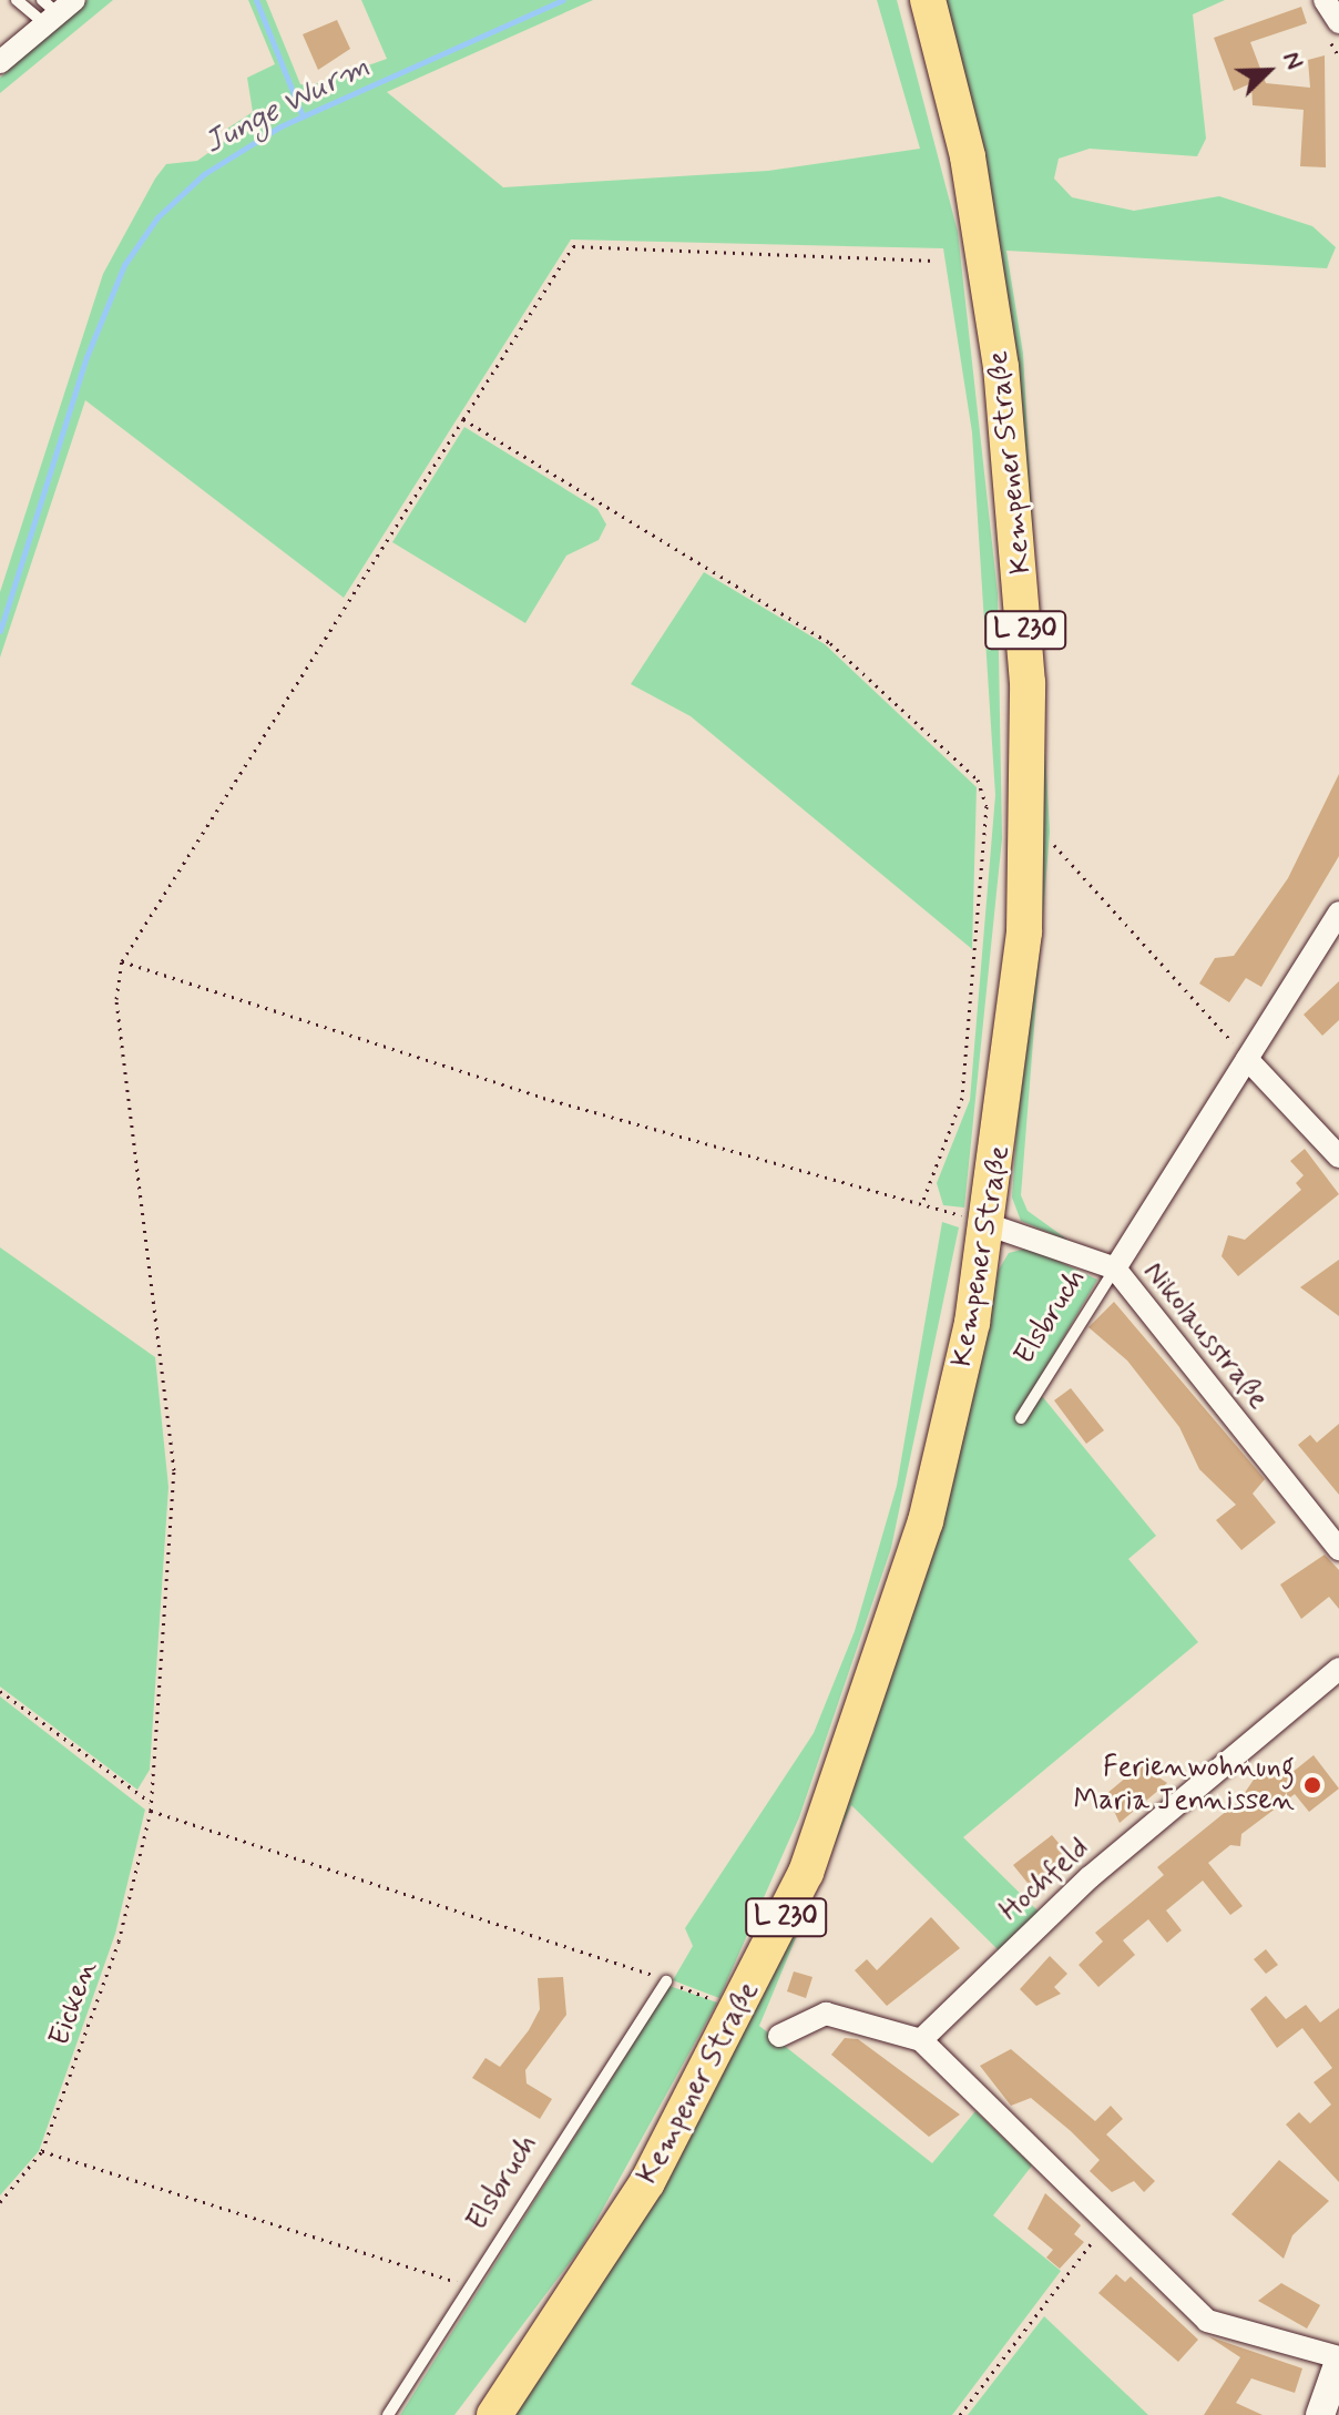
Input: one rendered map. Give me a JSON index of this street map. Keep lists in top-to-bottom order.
{
  "streets": {
    "main road": ["Kempener Straße", "L 230"],
    "street": ["Elsbruch", "Nikolausstraße", "Hochfeld"],
    "path": ["Eicken"]
  },
  "crossings": [
    ["Kempener Straße", "Elsbruch"],
    ["Elsbruch", "Nikolausstraße"]
  ],
  "water": ["Junge Wurm"],
  "places": ["Ferienwohnung Maria Jennissen"],
  "north": "top right"
}
